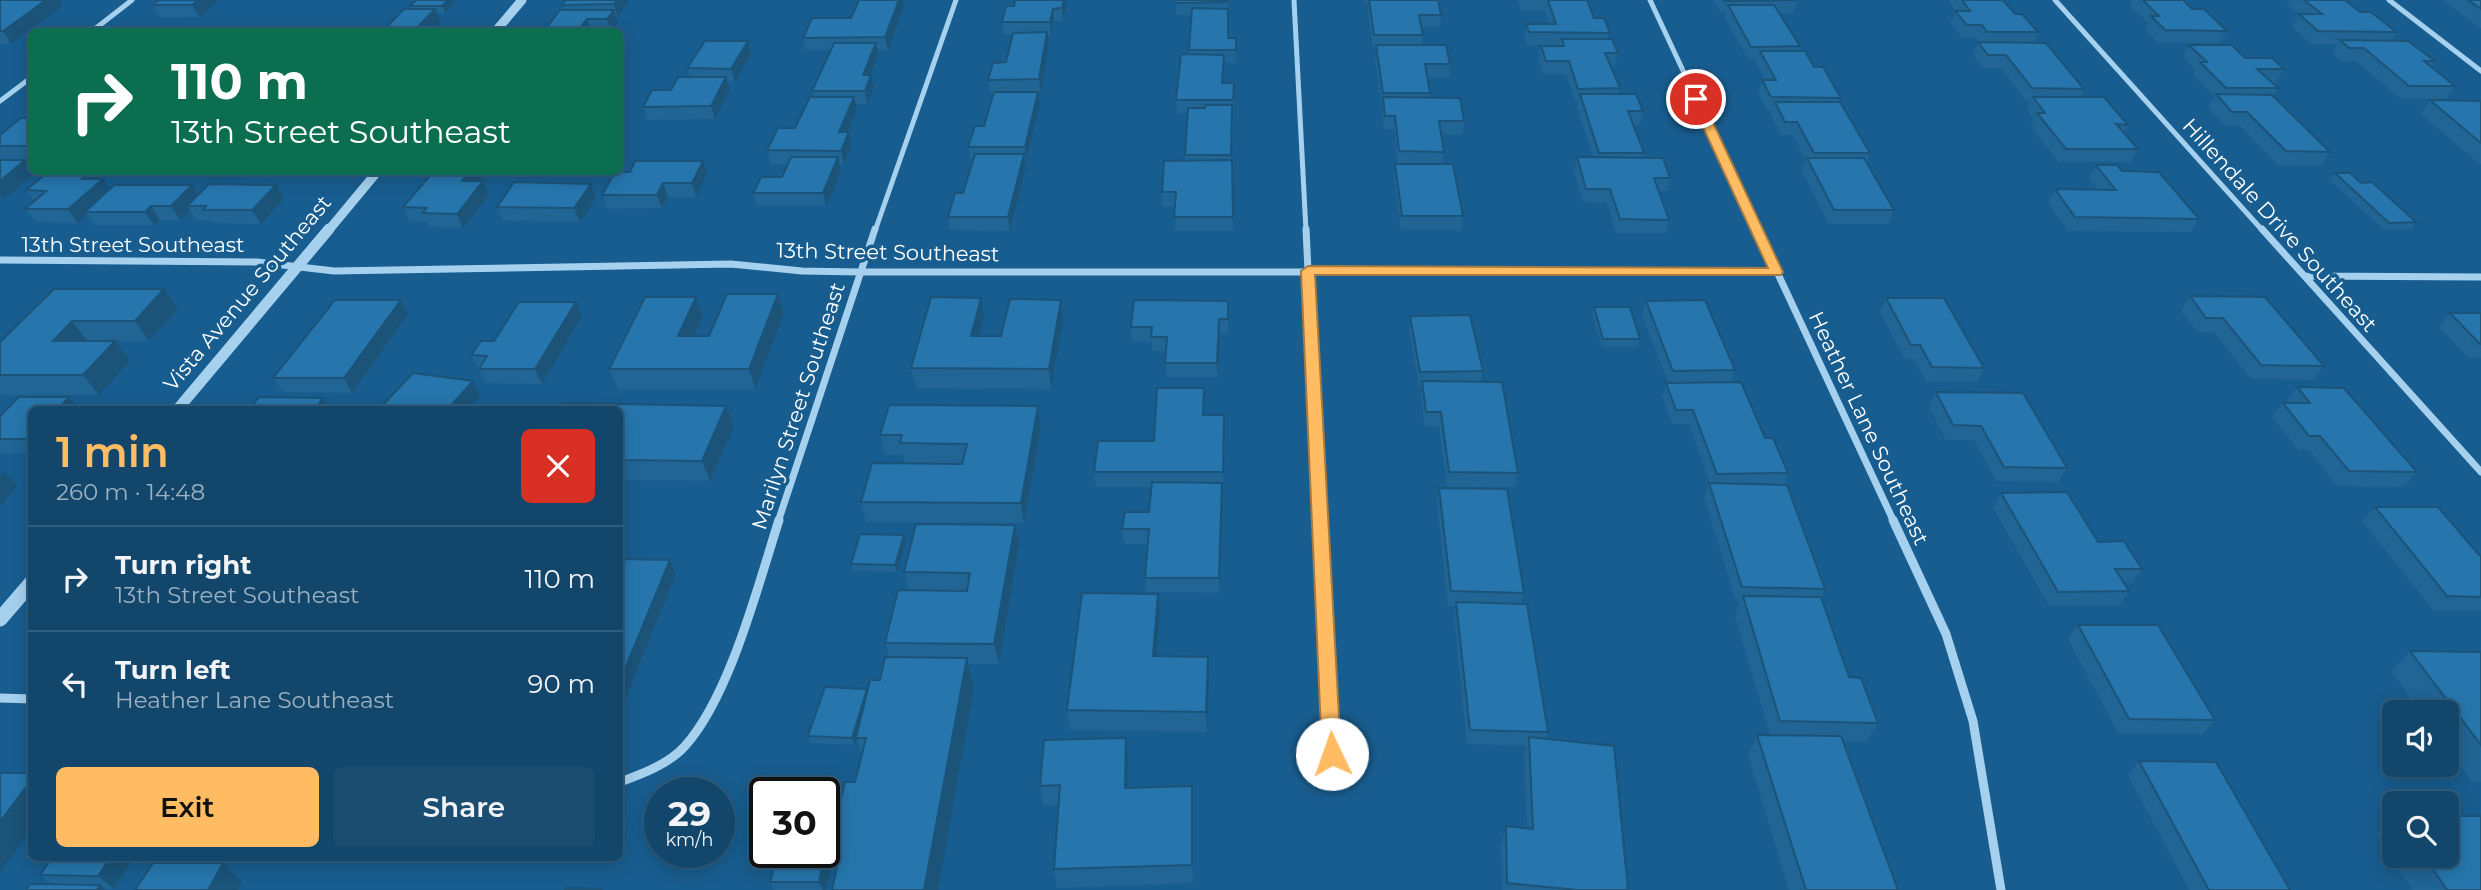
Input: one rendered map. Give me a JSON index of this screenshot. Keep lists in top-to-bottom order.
{
  "streets": {
    "street": [
      "Hillendale Drive Southeast",
      "13th Street Southeast",
      "Vista Avenue Southeast",
      "Marilyn Street Southeast",
      "Heather Lane Southeast"
    ]
  },
  "crossings": [
    ["13th Street Southeast", "Vista Avenue Southeast"],
    ["13th Street Southeast", "Marilyn Street Southeast"],
    ["13th Street Southeast", "Heather Lane Southeast"]
  ],
  "page": {
    "turn": ["110 m", "13th Street Southeast"],
    "heading": ["1 min", "260 m · 14:48"],
    "list": [
      {
        "name": "Turn right",
        "note": "13th Street Southeast",
        "value": "110 m"
      },
      {
        "name": "Turn left",
        "note": "Heather Lane Southeast",
        "value": "90 m"
      }
    ],
    "buttons": ["Exit", "Share"],
    "speed": "29 km/h",
    "limit": "30"
  }
}
